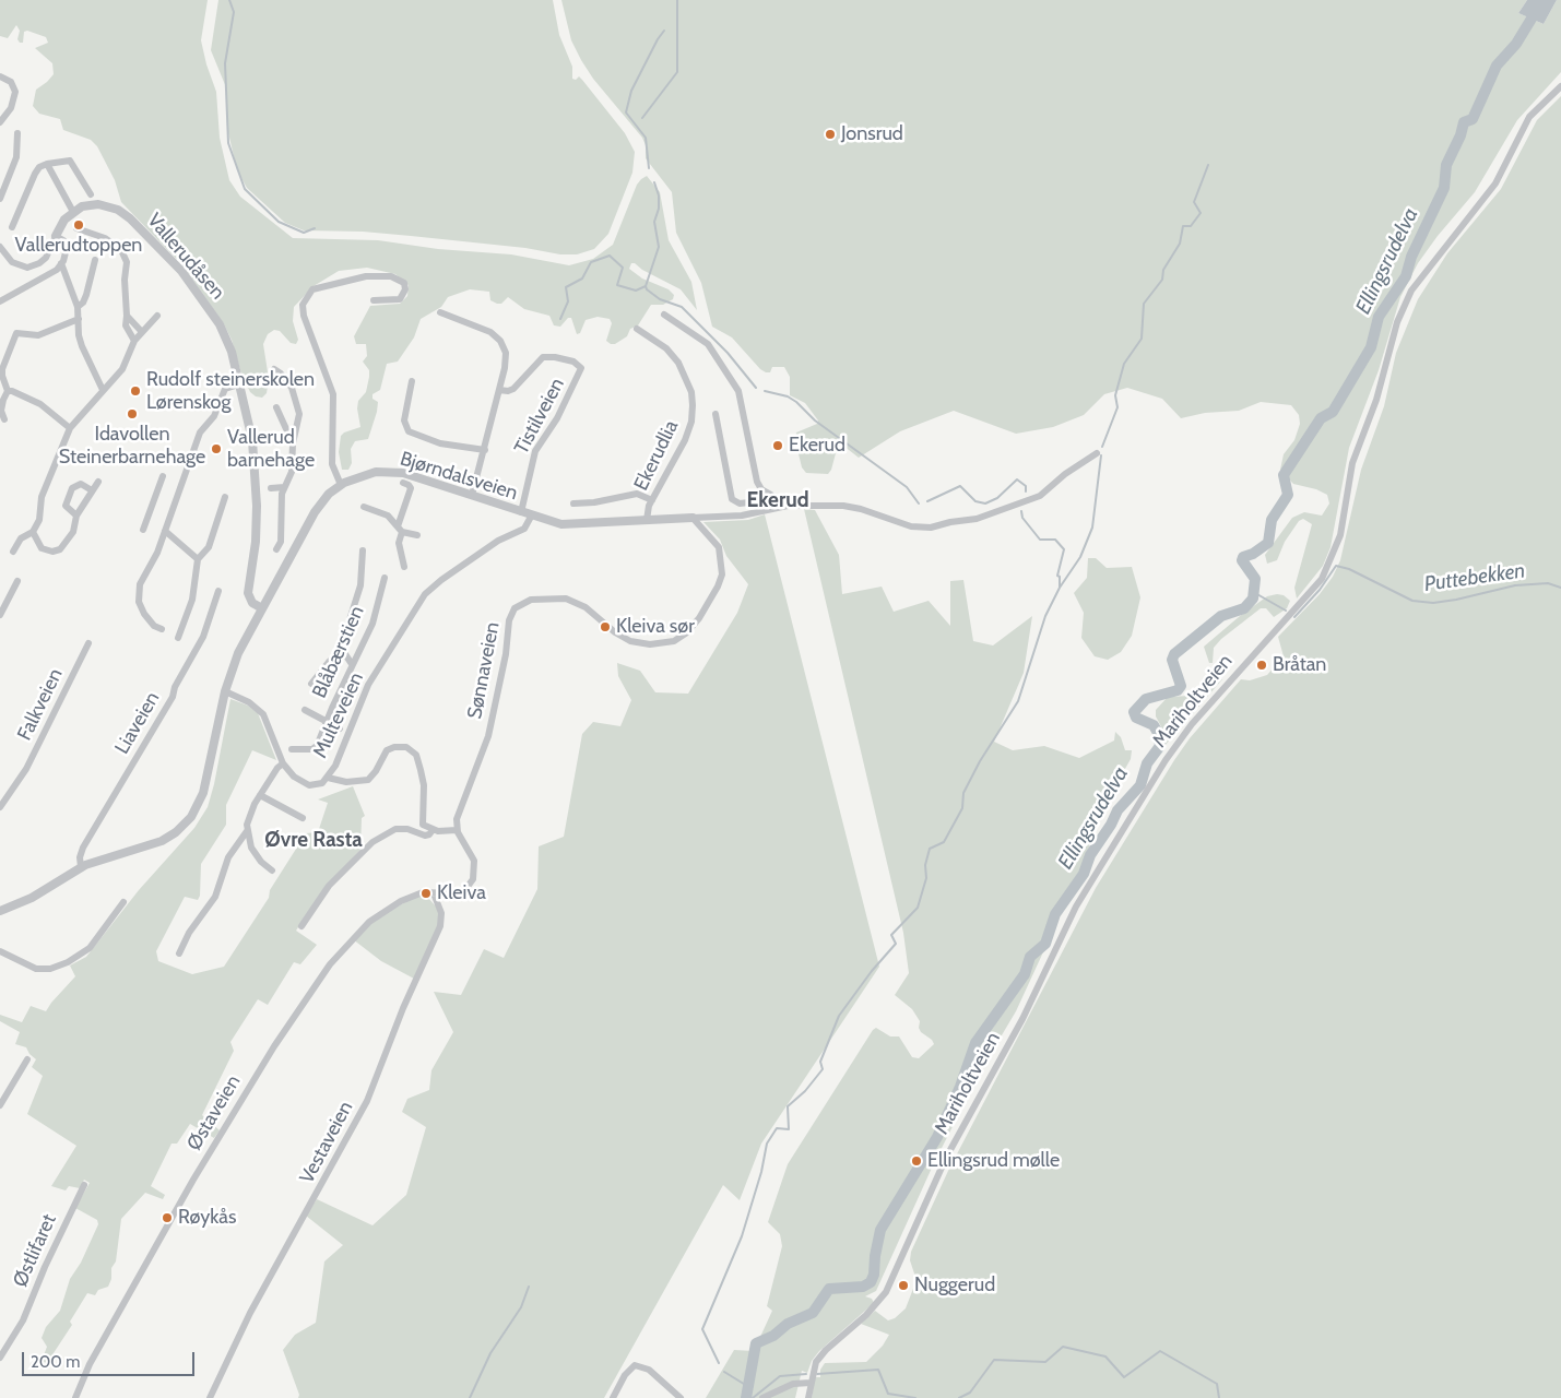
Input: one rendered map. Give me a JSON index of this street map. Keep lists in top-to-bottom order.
{
  "streets": {
    "street": [
      "Vallerudåsen",
      "Tistilveien",
      "Ekerudlia",
      "Bjørndalsveien",
      "Blåbærstien",
      "Sønnaveien",
      "Mariholtveien",
      "Falkveien",
      "Multeveien",
      "Liaveien",
      "Østaveien",
      "Vestaveien",
      "Østlifaret"
    ]
  },
  "crossings": [
    ["Vallerudåsen", "Bjørndalsveien"],
    ["Tistilveien", "Bjørndalsveien"],
    ["Ekerudlia", "Bjørndalsveien"],
    ["Bjørndalsveien", "Sønnaveien"],
    ["Bjørndalsveien", "Multeveien"],
    ["Bjørndalsveien", "Liaveien"],
    ["Østaveien", "Vestaveien"]
  ],
  "districts": ["Ekerud", "Øvre Rasta"],
  "water": ["Ellingsrudelva", "Puttebekken"],
  "places": [
    "Jonsrud",
    "Vallerudtoppen",
    "Rudolf steinerskolen Lørenskog",
    "Idavollen Steinerbarnehage",
    "Ekerud",
    "Vallerud barnehage",
    "Kleiva sør",
    "Bråtan",
    "Kleiva",
    "Ellingsrud mølle",
    "Røykås",
    "Nuggerud"
  ],
  "scale_bar": "200 m"
}
